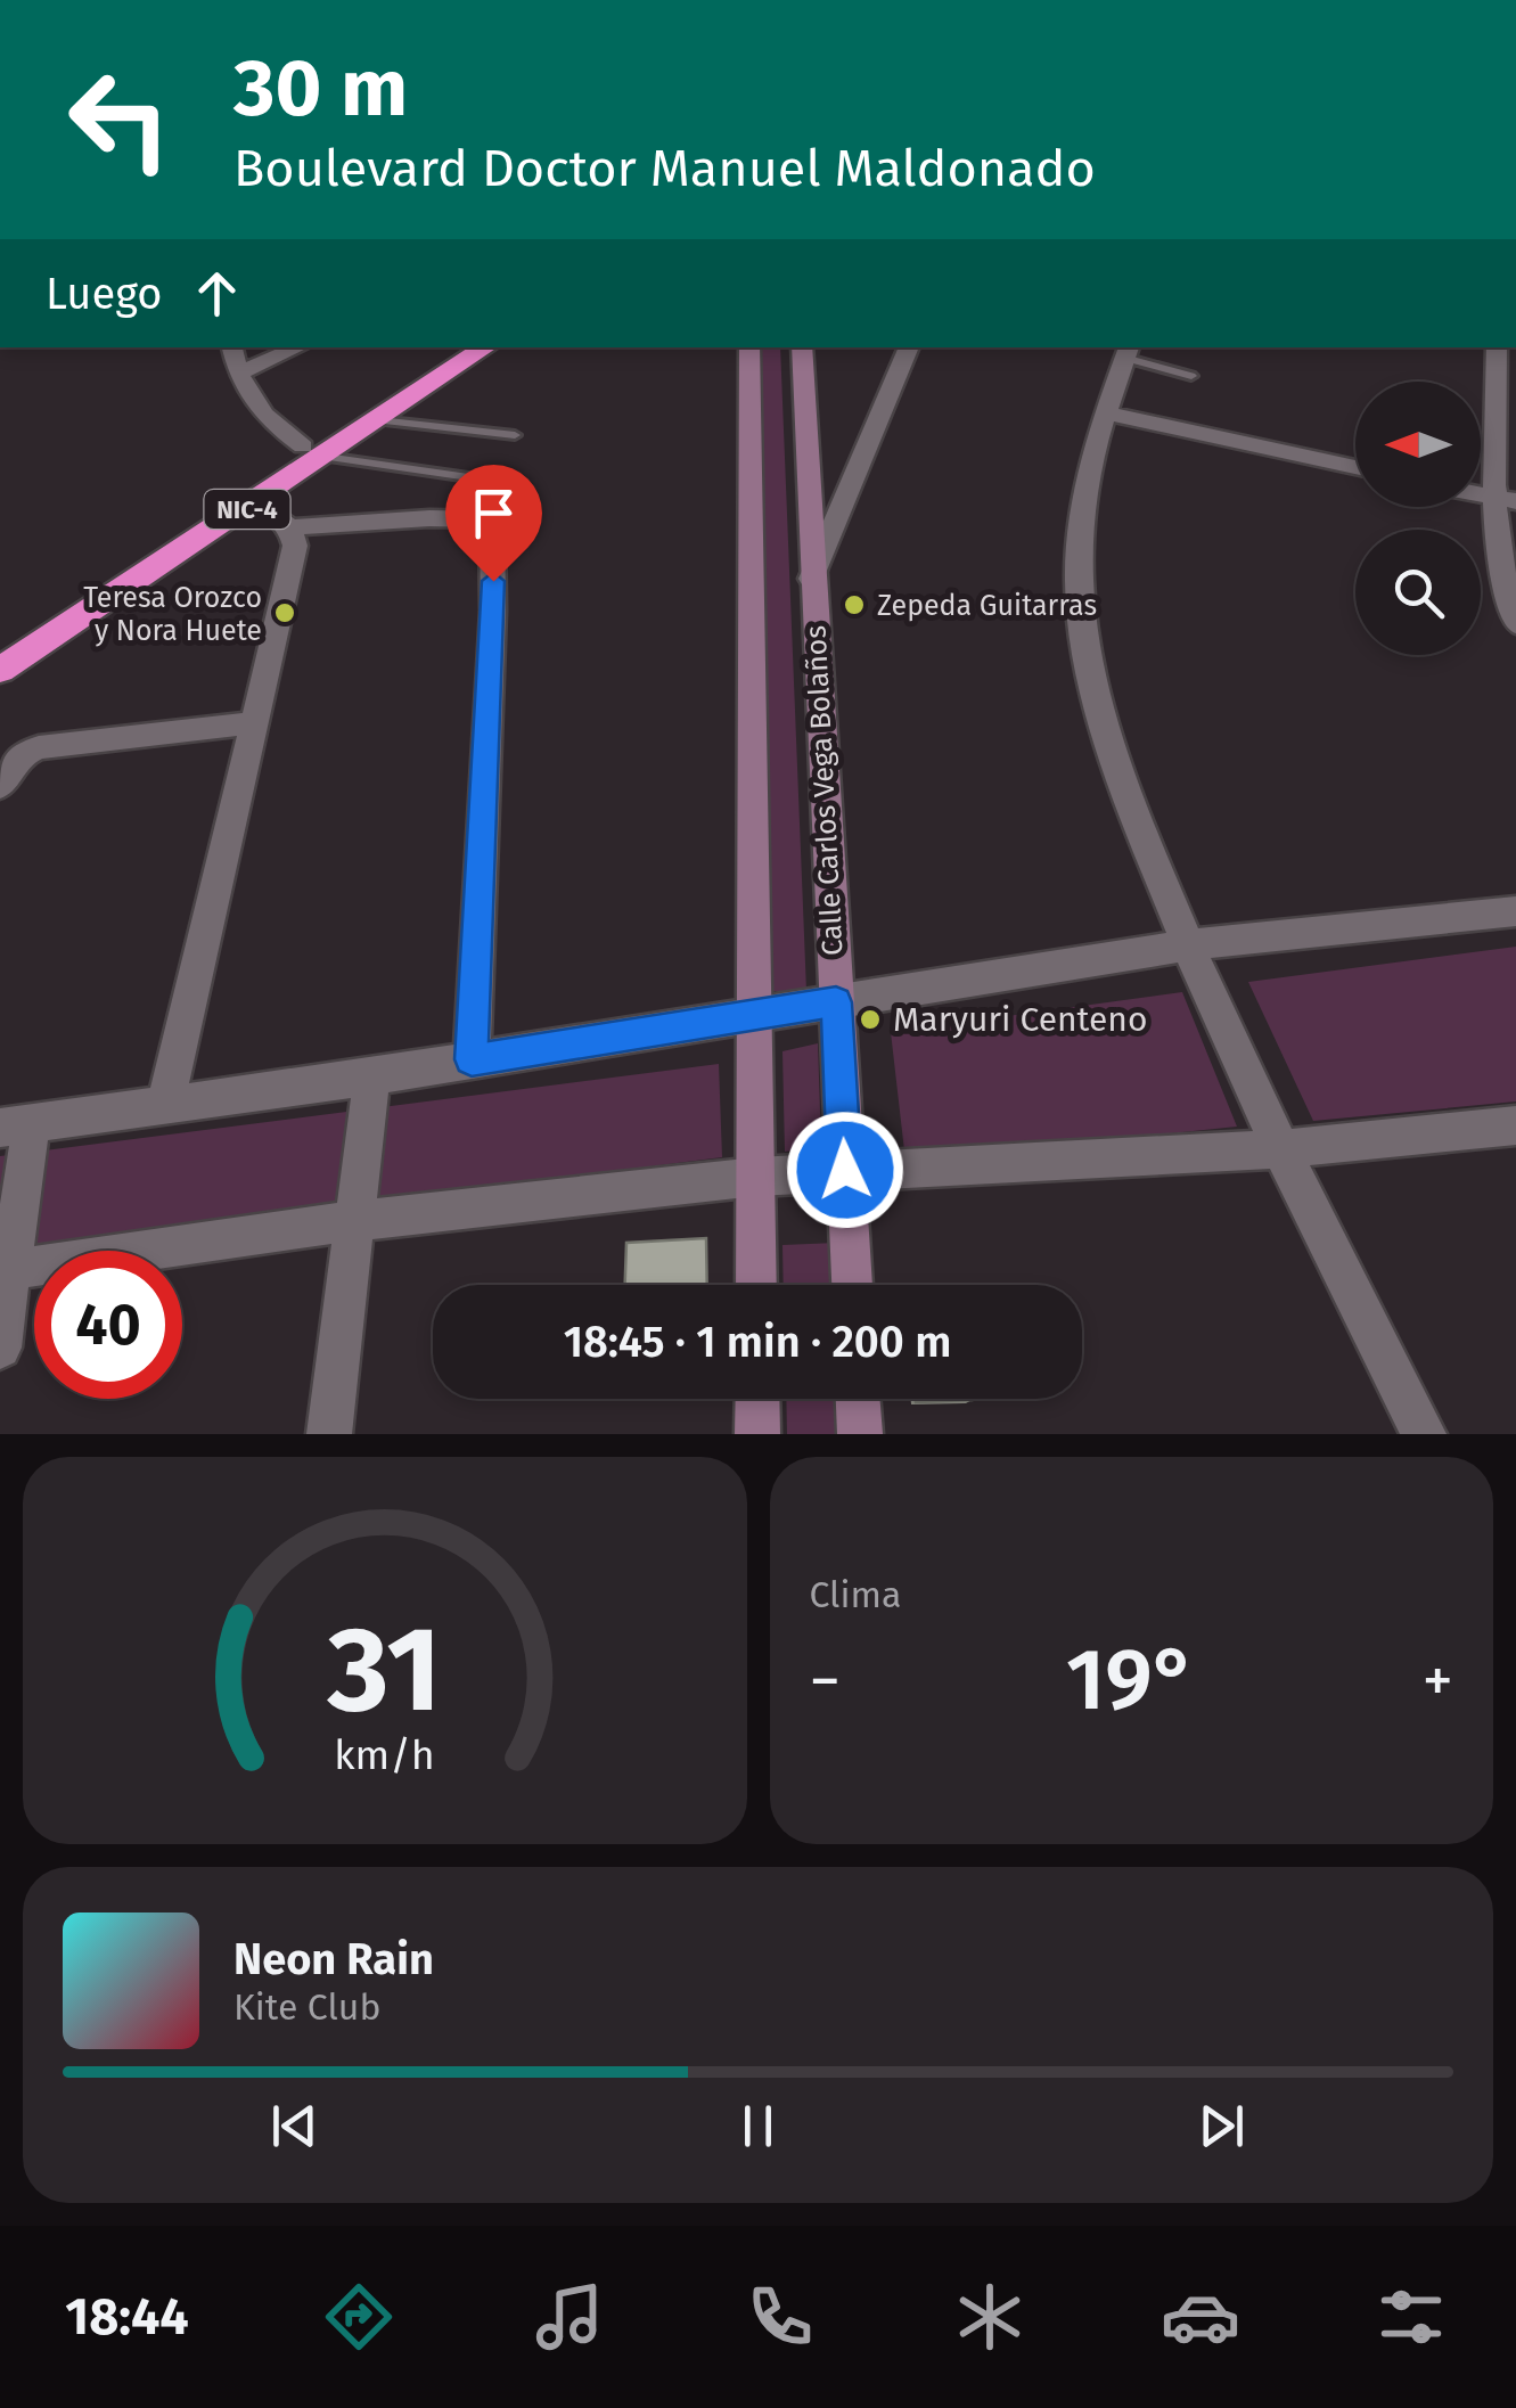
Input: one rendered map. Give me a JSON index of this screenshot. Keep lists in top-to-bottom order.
{
  "streets": {
    "highway": ["NIC-4"],
    "street": ["Calle Carlos Vega Bolaños"]
  },
  "places": ["Zepeda Guitarras", "Teresa Orozco y Nora Huete", "Maryuri Centeno"],
  "north": "left",
  "page": {
    "turn": ["30 m", "Boulevard Doctor Manuel Maldonado"],
    "then": "Luego",
    "limit": "40",
    "trip": "18:45 · 1 min · 200 m",
    "tile": "Clima",
    "heat": ["−", "19°", "+"],
    "song": ["Neon Rain", "Kite Club"],
    "tabs": "18:44",
    "gauge": ["31", "km/h"]
  }
}
